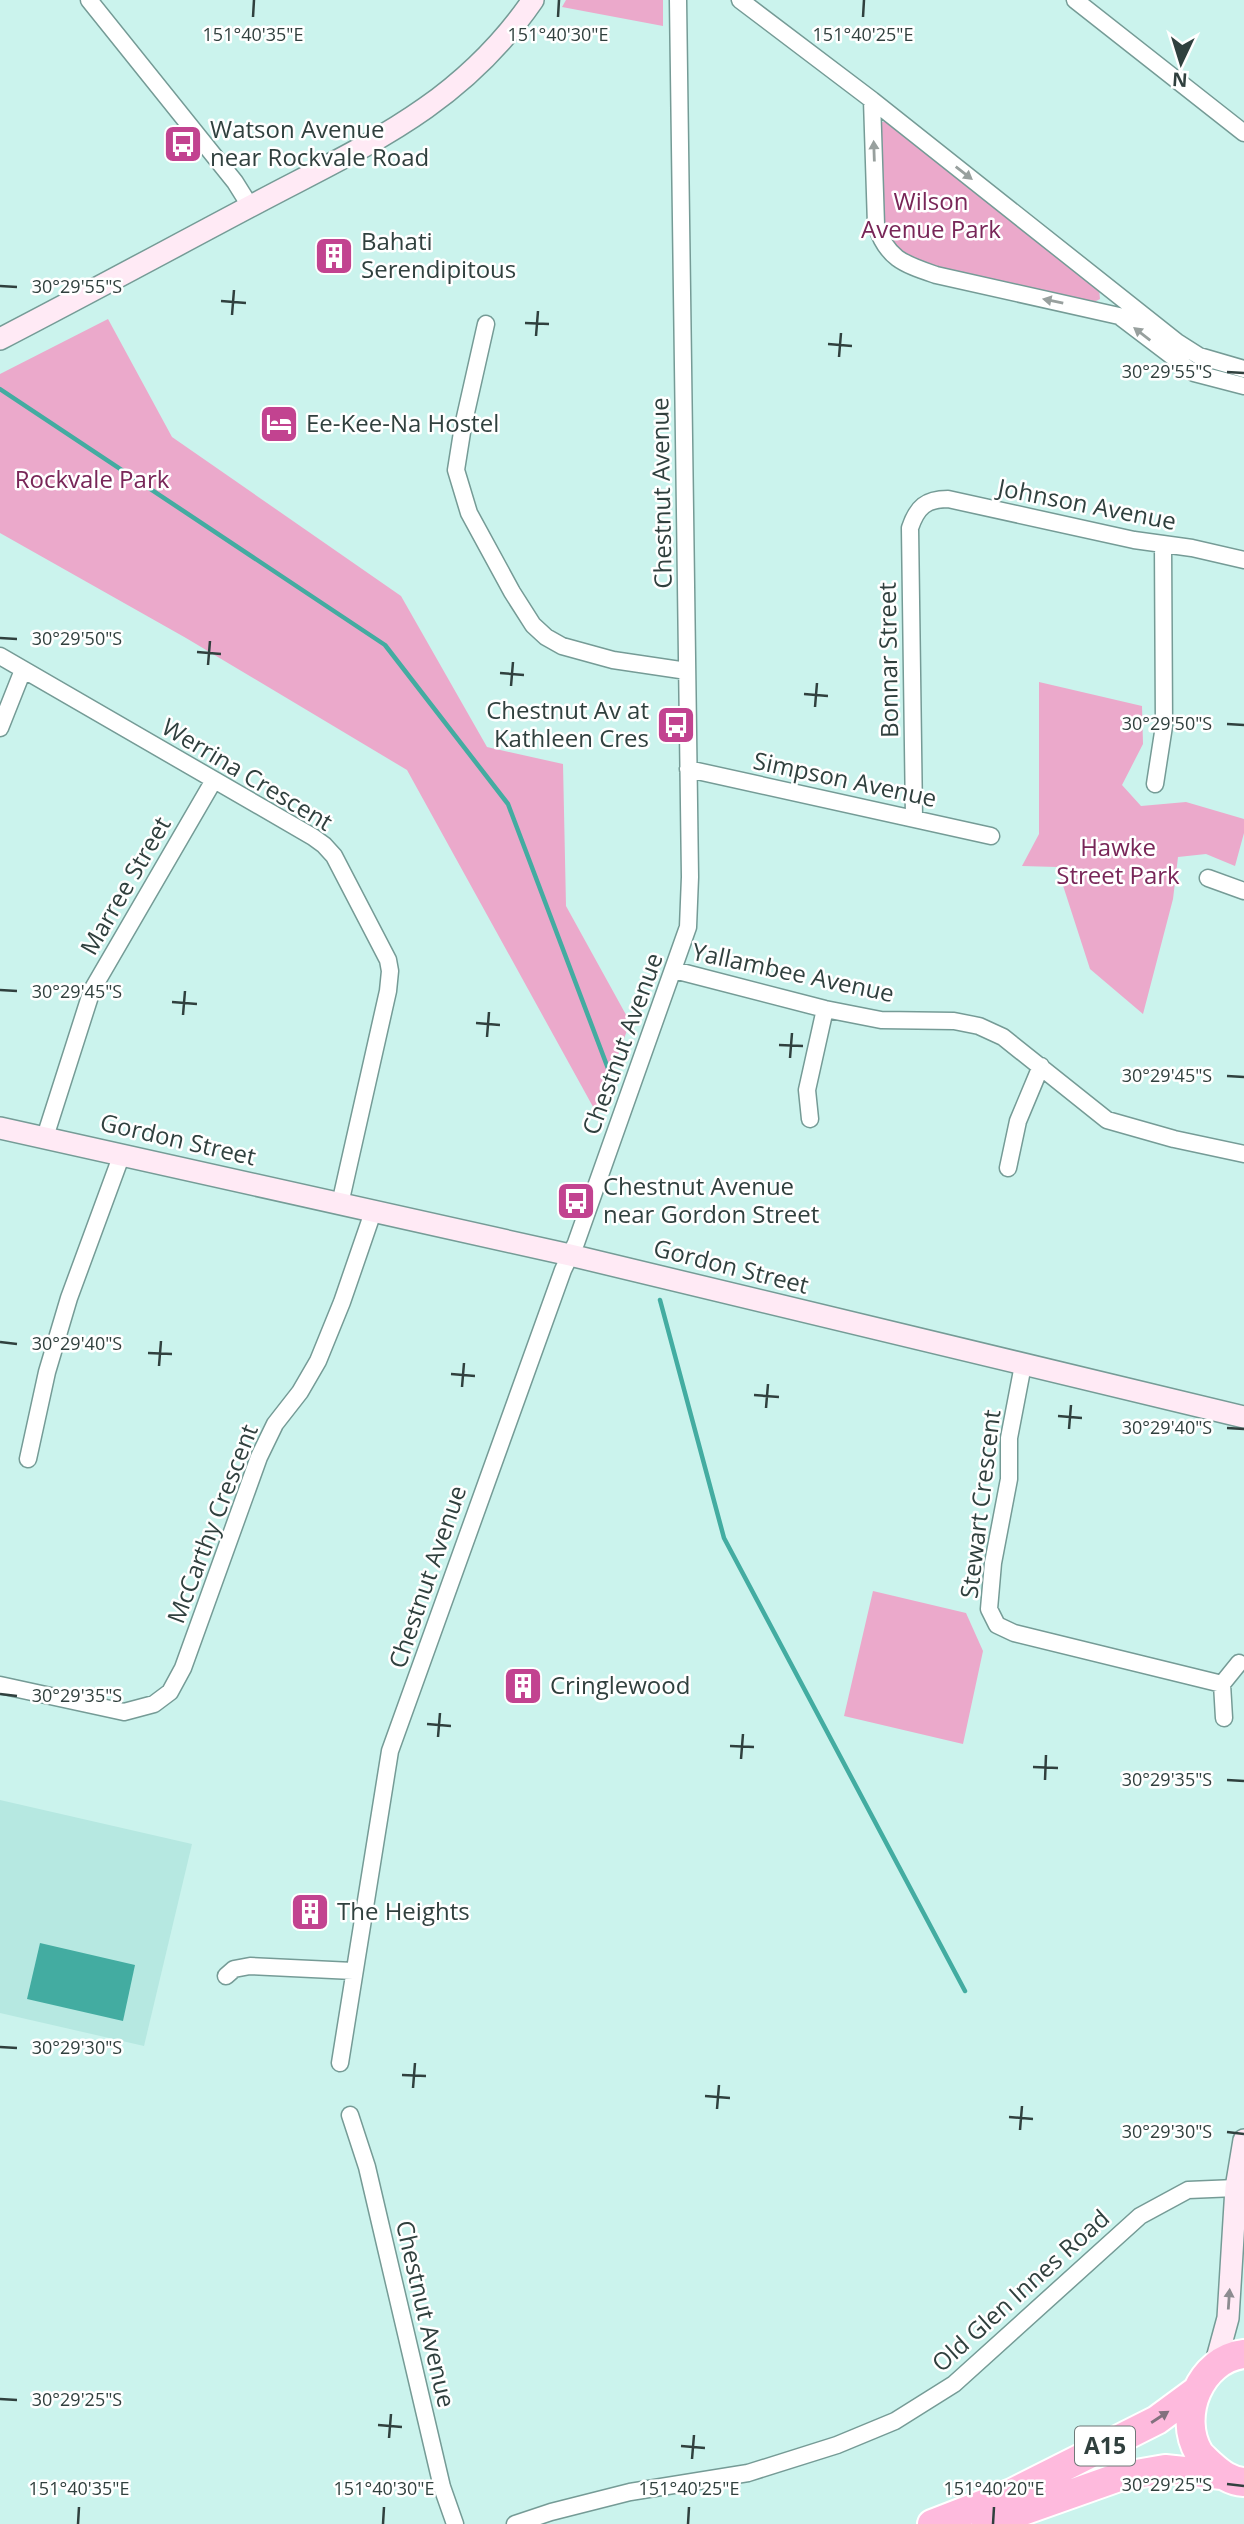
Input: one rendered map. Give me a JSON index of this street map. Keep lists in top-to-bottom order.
{
  "streets": {
    "highway": ["A15"],
    "street": [
      "Chestnut Avenue",
      "Johnson Avenue",
      "Bonnar Street",
      "Werrina Crescent",
      "Simpson Avenue",
      "Marree Street",
      "Yallambee Avenue",
      "Gordon Street",
      "Stewart Crescent",
      "McCarthy Crescent",
      "Old Glen Innes Road"
    ]
  },
  "crossings": [
    ["Chestnut Avenue", "Simpson Avenue"],
    ["Chestnut Avenue", "Yallambee Avenue"],
    ["Chestnut Avenue", "Gordon Street"],
    ["Johnson Avenue", "Bonnar Street"],
    ["Bonnar Street", "Simpson Avenue"],
    ["Werrina Crescent", "Marree Street"],
    ["Werrina Crescent", "Gordon Street"],
    ["Marree Street", "Gordon Street"],
    ["Gordon Street", "Stewart Crescent"],
    ["Gordon Street", "McCarthy Crescent"]
  ],
  "parks": ["Wilson Avenue Park", "Rockvale Park", "Hawke Street Park"],
  "places": {
    "bus stop": ["Watson Avenue near Rockvale Road", "Chestnut Av at Kathleen Cres", "Chestnut Avenue near Gordon Street"],
    "building": ["Bahati Serendipitous", "Cringlewood", "The Heights"],
    "hotel": ["Ee-Kee-Na Hostel"]
  },
  "north": "bottom",
  "coordinates": [
    "151°40'35\"E",
    "151°40'30\"E",
    "151°40'25\"E",
    "30°29'55\"S",
    "30°29'50\"S",
    "30°29'45\"S",
    "30°29'40\"S",
    "30°29'35\"S",
    "30°29'30\"S",
    "30°29'25\"S",
    "151°40'20\"E"
  ]
}
